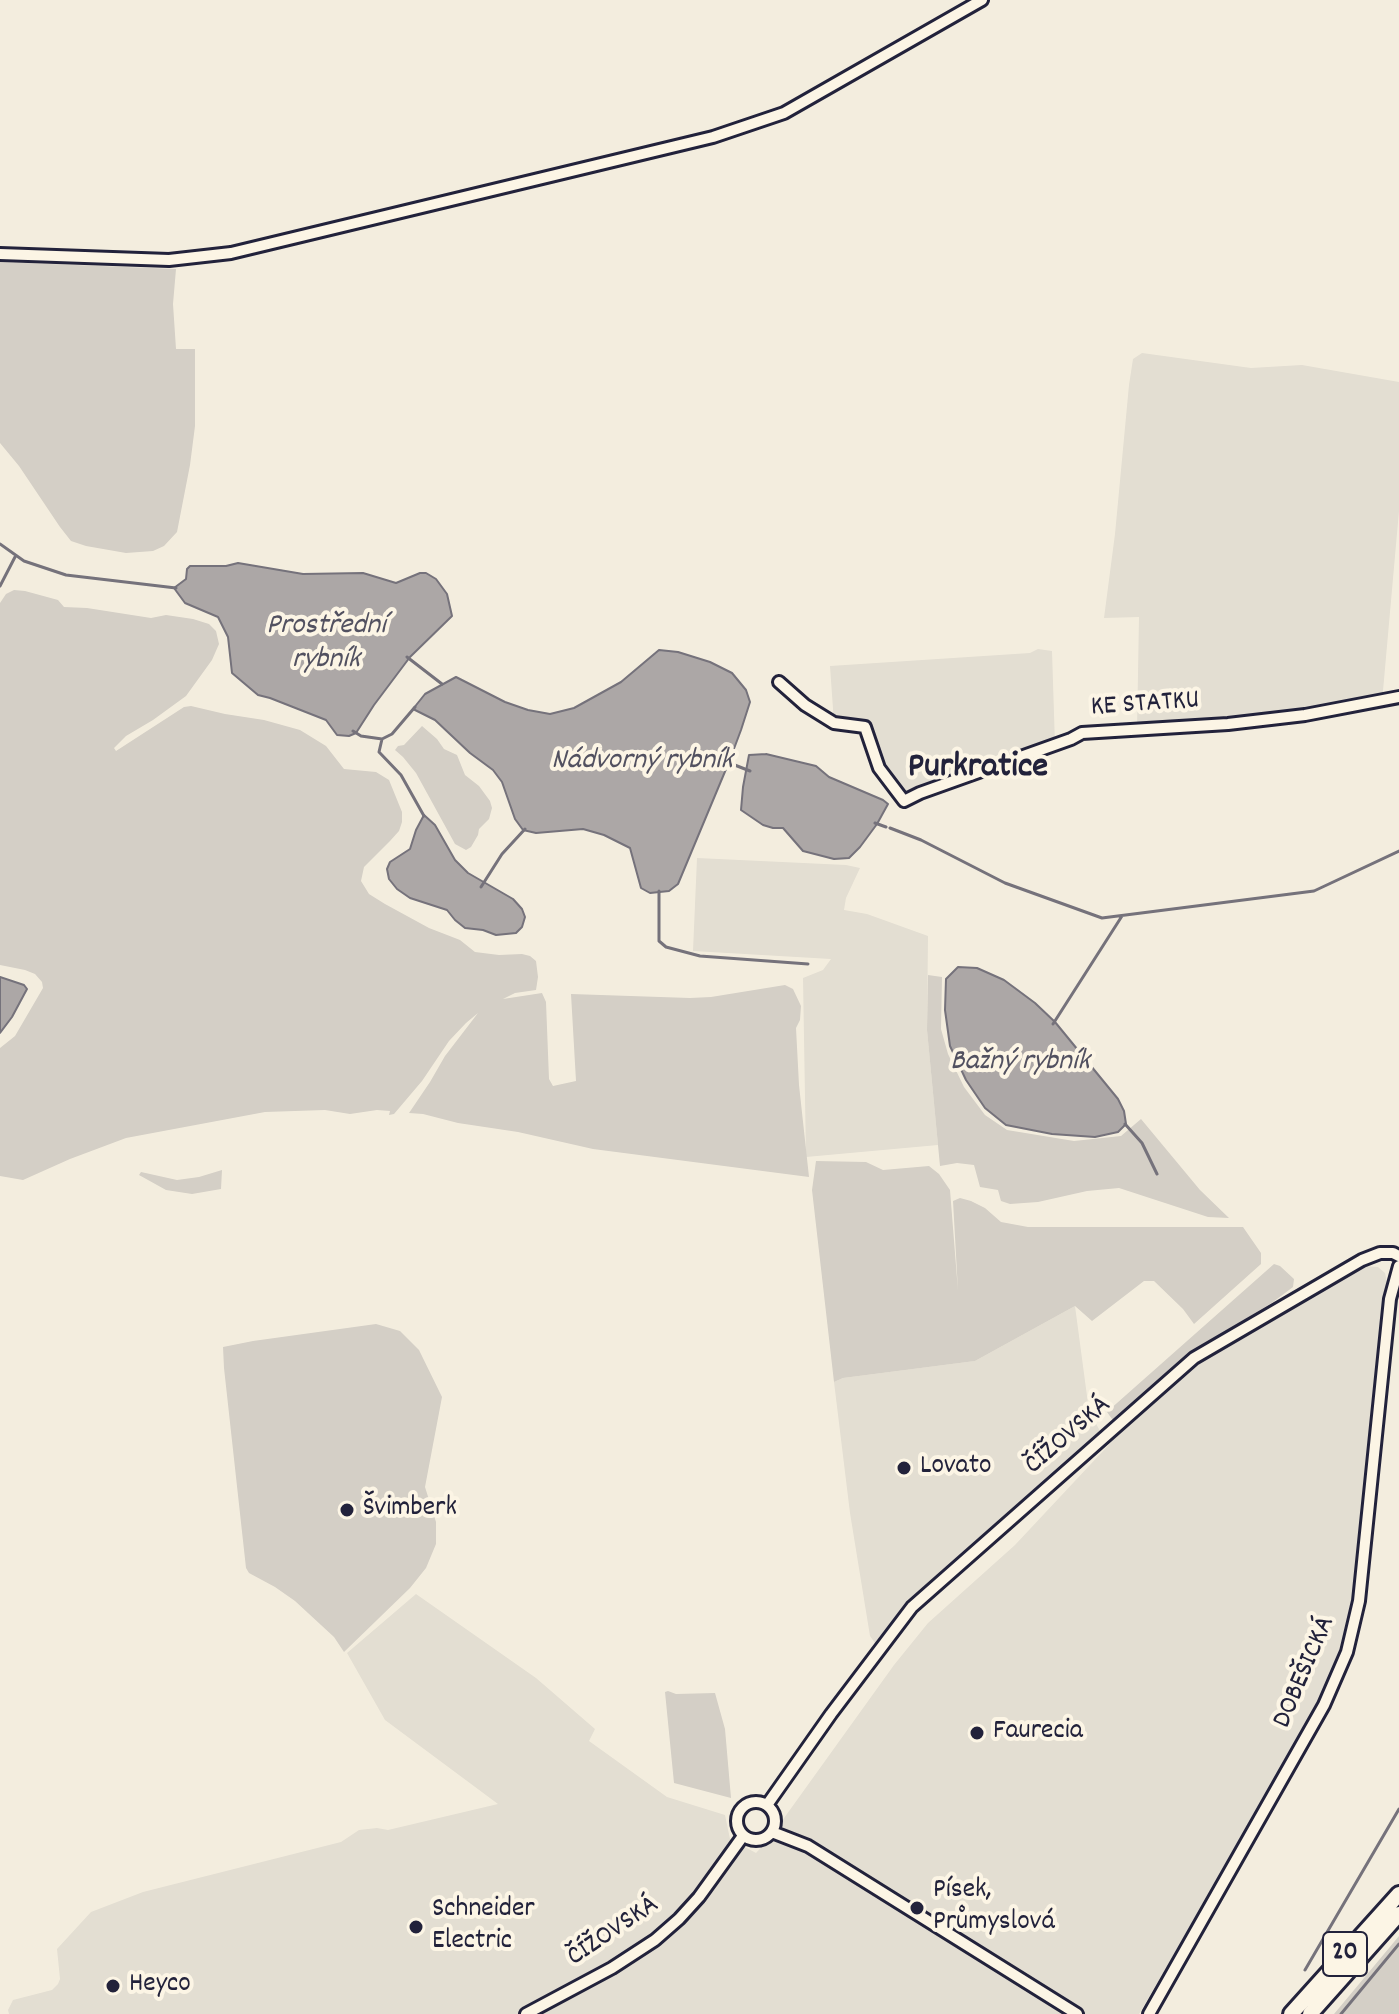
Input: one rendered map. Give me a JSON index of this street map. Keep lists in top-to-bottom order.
{
  "streets": {
    "highway": ["20"],
    "street": ["KE STATKU", "ČÍŽOVSKÁ", "DOBEŠICKÁ"]
  },
  "districts": ["Purkratice"],
  "water": ["Prostřední rybník", "Nádvorný rybník", "Bažný rybník"],
  "places": [
    "Lovato",
    "Švimberk",
    "Faurecia",
    "Písek, Průmyslová",
    "Schneider Electric",
    "Heyco"
  ]
}
